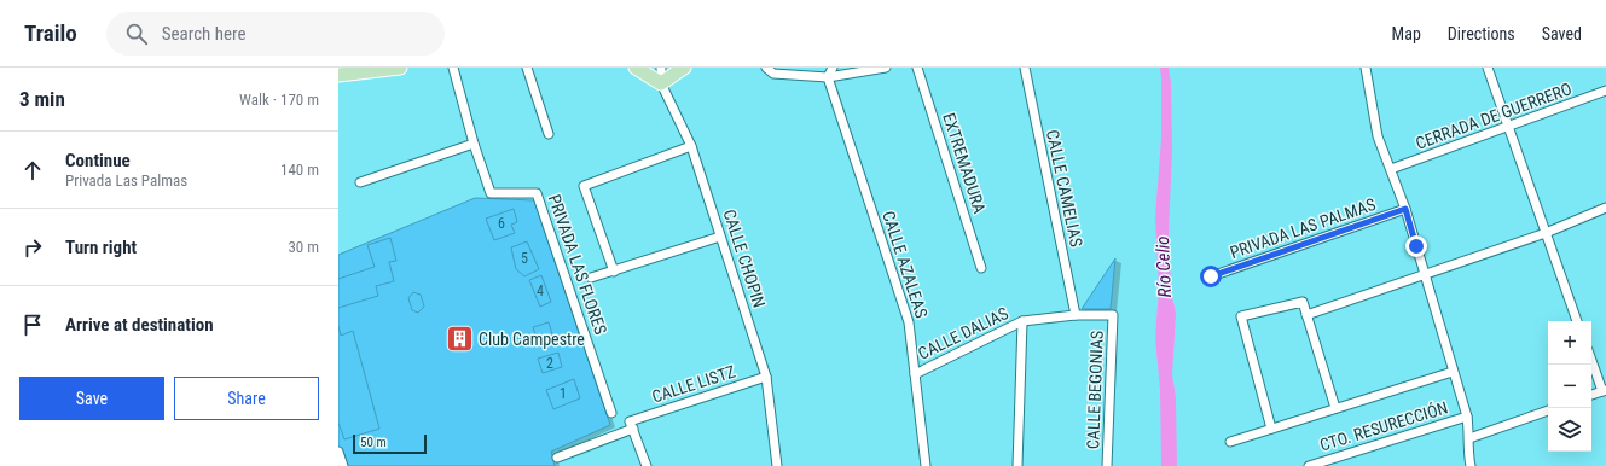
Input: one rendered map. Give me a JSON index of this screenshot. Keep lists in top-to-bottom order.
{
  "streets": {
    "street": [
      "CERRADA DE GUERRERO",
      "EXTREMADURA",
      "CALLE CAMELIAS",
      "PRIVADA LAS PALMAS",
      "CALLE CHOPIN",
      "PRIVADA LAS FLORES",
      "CALLE AZALEAS",
      "CALLE DALIAS",
      "CALLE LISTZ",
      "CALLE BEGONIAS",
      "CTO. RESURECCIÓN"
    ]
  },
  "crossings": [
    ["CALLE CAMELIAS", "CALLE DALIAS"],
    ["CALLE CHOPIN", "CALLE LISTZ"],
    ["CALLE AZALEAS", "CALLE DALIAS"],
    ["CALLE DALIAS", "CALLE BEGONIAS"]
  ],
  "water": ["Río Celio"],
  "places": {
    "building": ["Club Campestre"]
  },
  "house_numbers": [
    "6",
    "5",
    "4",
    "2",
    "1"
  ],
  "scale_bar": "50 m",
  "page": {
    "header": "Trailo",
    "search": "Search here",
    "nav": ["Map", "Directions", "Saved"],
    "heading": ["3 min", "Walk · 170 m"],
    "list": [
      ["Continue", "Privada Las Palmas", "140 m"],
      ["Turn right", "30 m"],
      "Arrive at destination"
    ],
    "map_buttons": ["+", "−"],
    "buttons": ["Save", "Share"],
    "scale": "50 m"
  }
}
